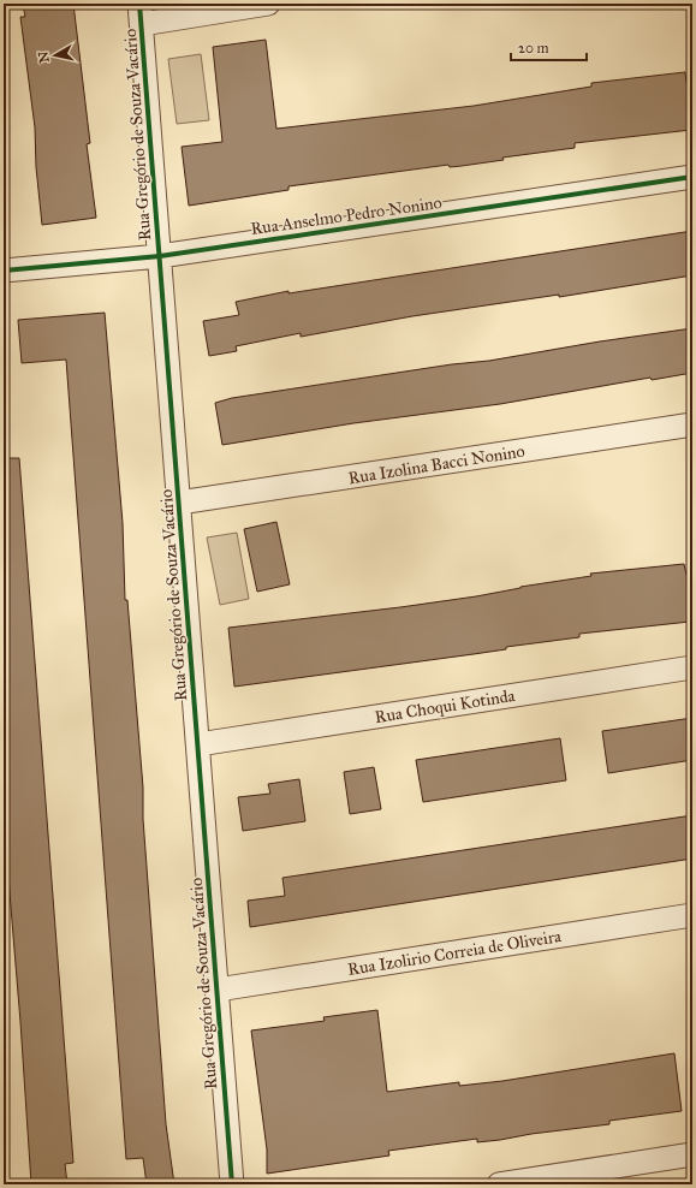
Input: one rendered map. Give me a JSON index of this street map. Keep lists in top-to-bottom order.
{
  "streets": {
    "street": [
      "Rua Gregório de Souza Vacário",
      "Rua Anselmo Pedro Nonino",
      "Rua Izolina Bacci Nonino",
      "Rua Choqui Kotinda",
      "Rua Izolirio Correia de Oliveira"
    ]
  },
  "crossings": [
    ["Rua Gregório de Souza Vacário", "Rua Anselmo Pedro Nonino"],
    ["Rua Gregório de Souza Vacário", "Rua Izolina Bacci Nonino"],
    ["Rua Gregório de Souza Vacário", "Rua Choqui Kotinda"],
    ["Rua Gregório de Souza Vacário", "Rua Izolirio Correia de Oliveira"]
  ],
  "scale_bar": "20 m",
  "north": "left"
}
